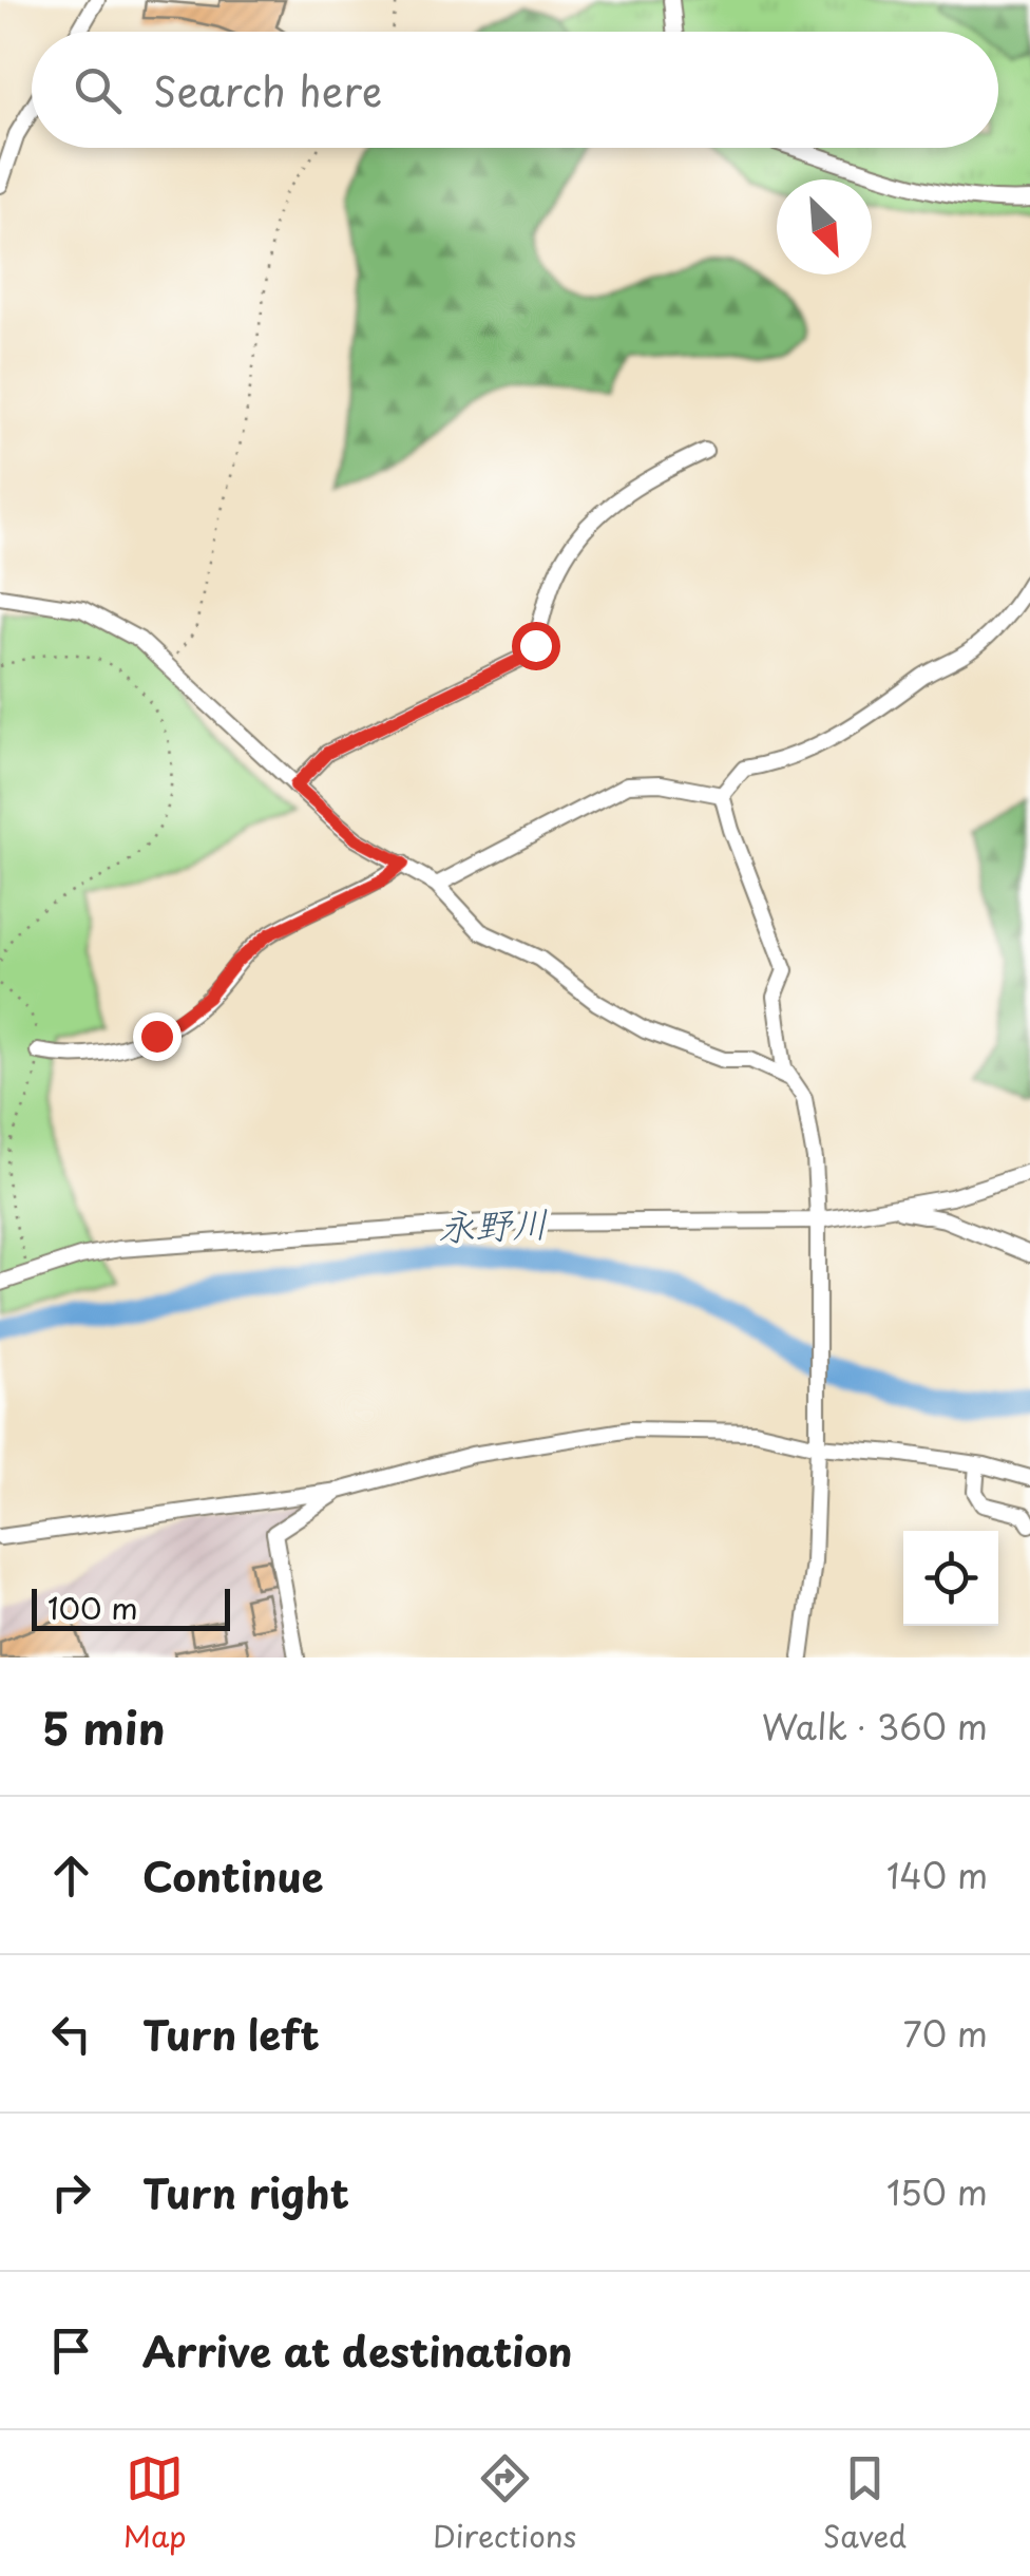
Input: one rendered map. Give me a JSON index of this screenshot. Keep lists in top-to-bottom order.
{
  "water": ["永野川"],
  "scale_bar": "100 m",
  "north": "bottom right",
  "page": {
    "search": "Search here",
    "scale": "100 m",
    "heading": ["5 min", "Walk · 360 m"],
    "list": [
      ["Continue", "140 m"],
      ["Turn left", "70 m"],
      ["Turn right", "150 m"],
      "Arrive at destination"
    ],
    "nav": ["Map", "Directions", "Saved"]
  }
}
